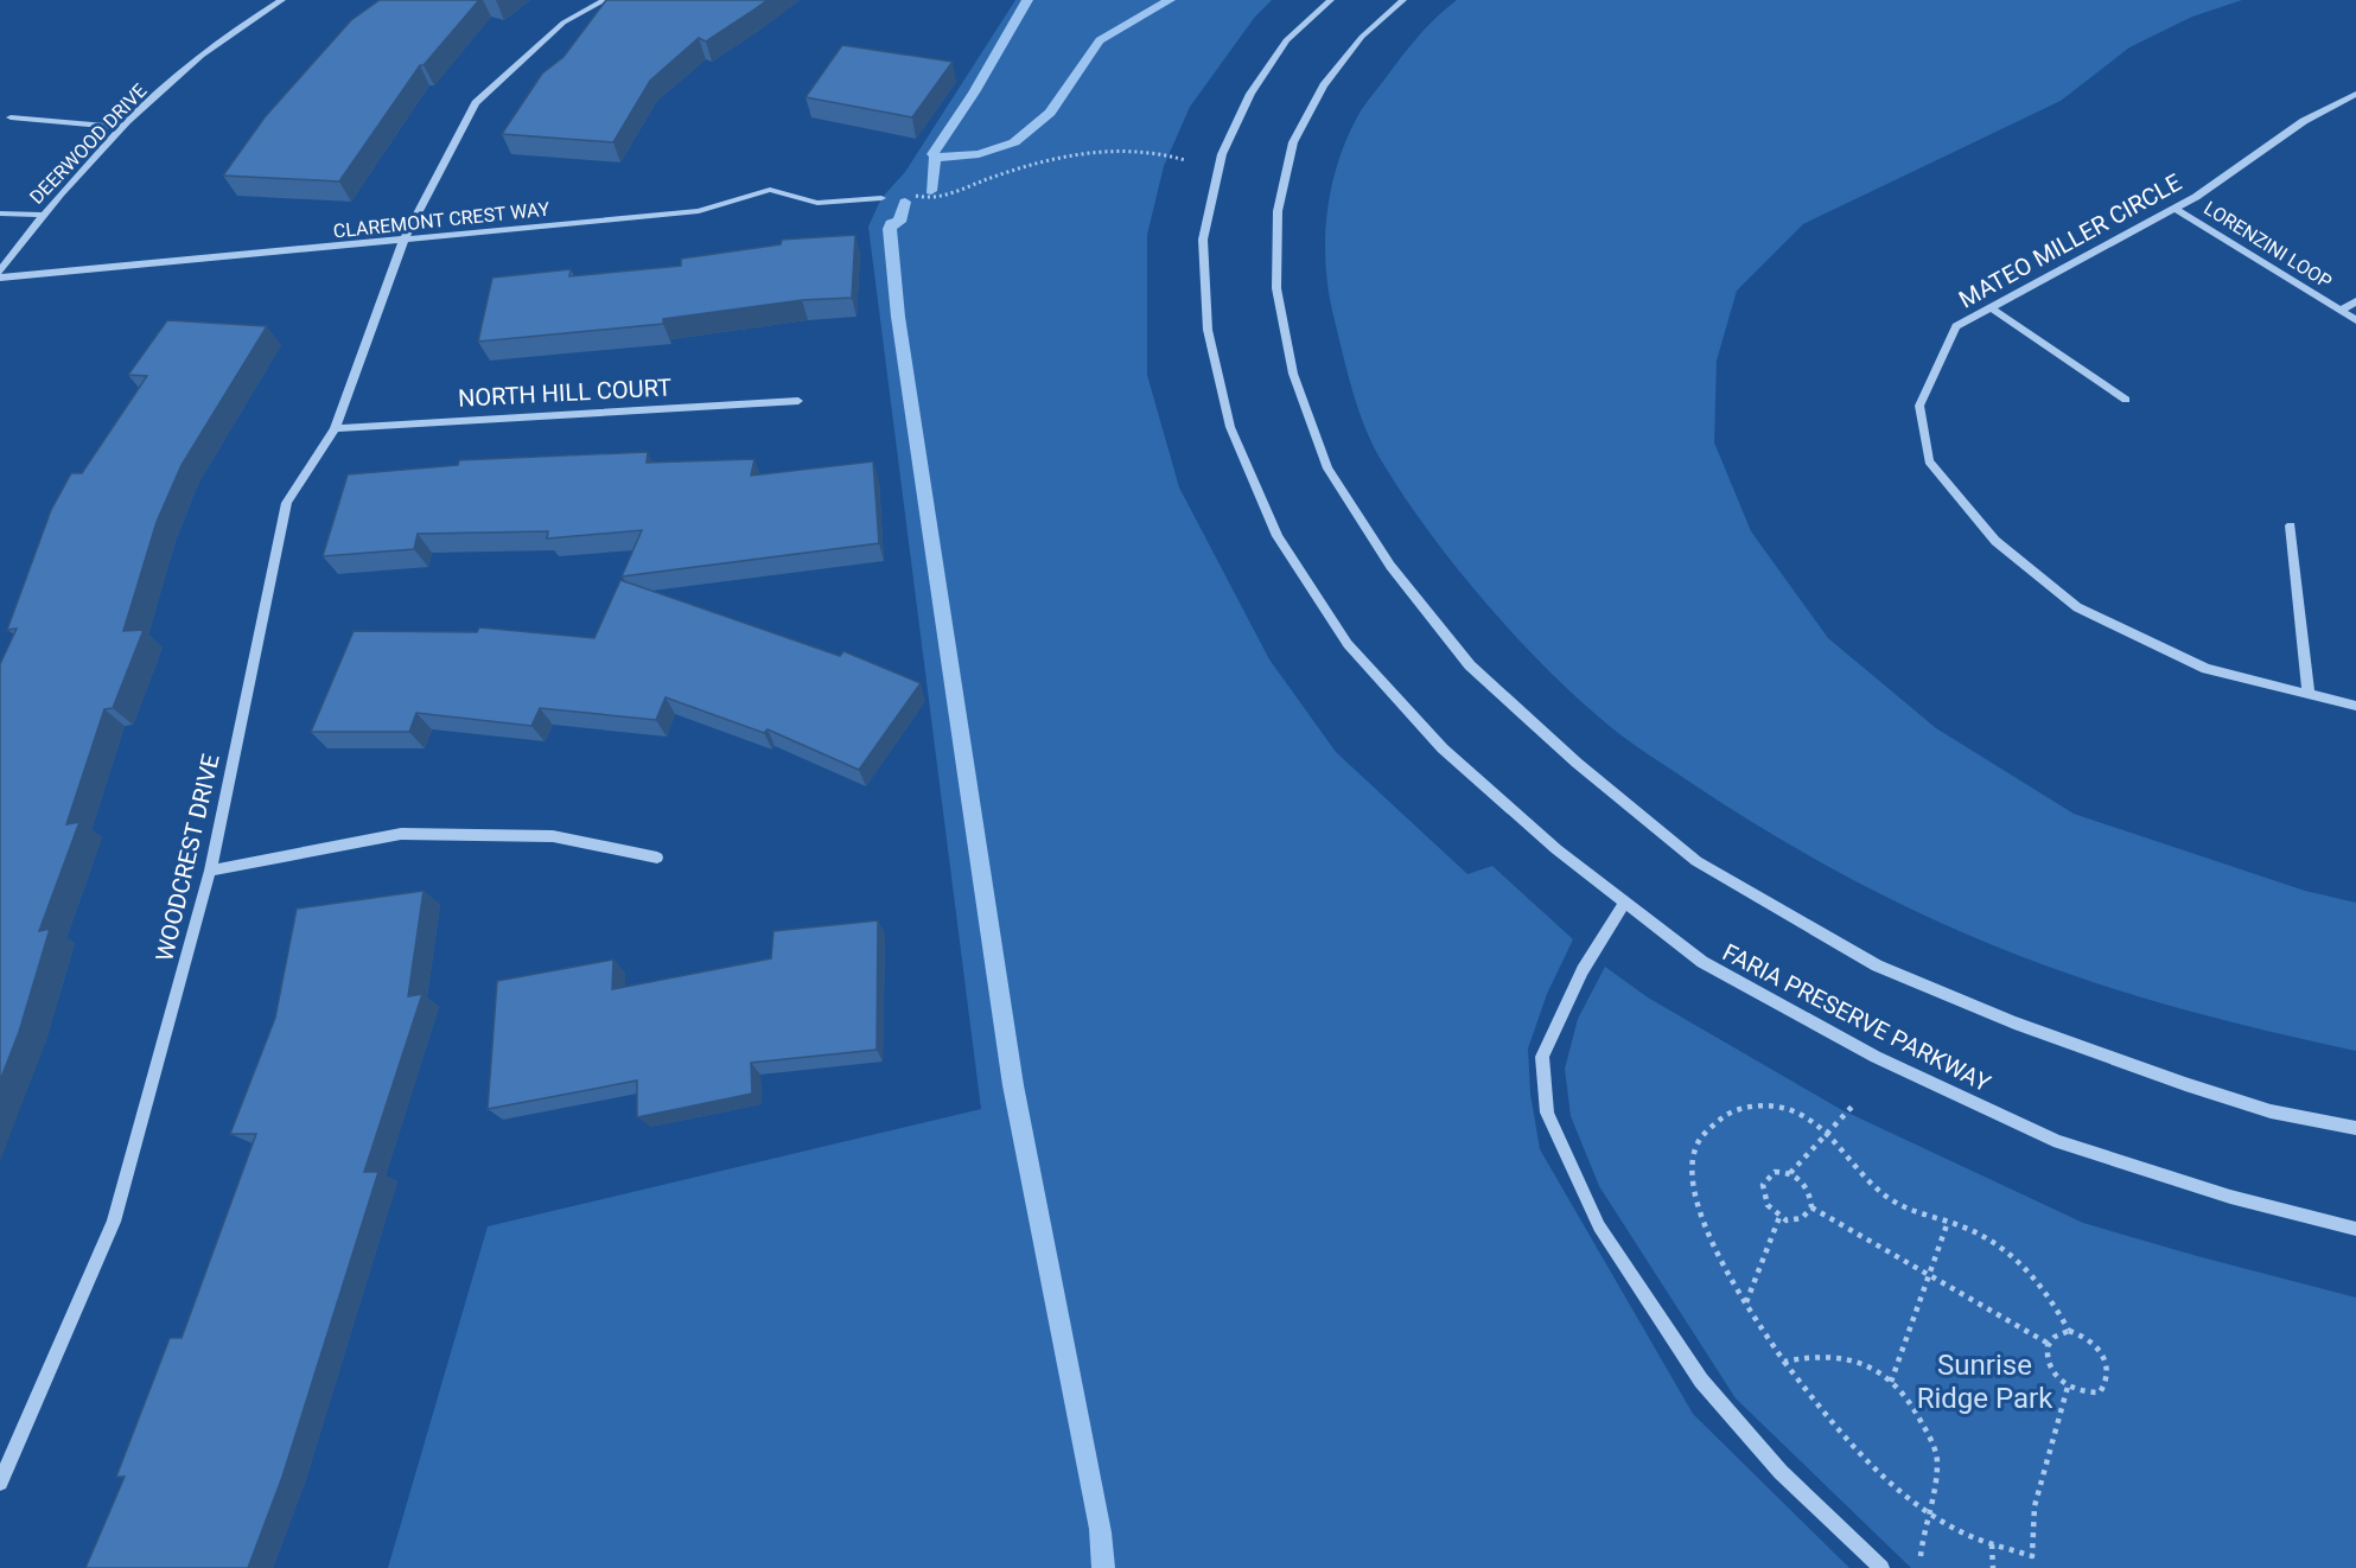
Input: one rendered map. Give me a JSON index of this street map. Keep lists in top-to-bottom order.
{
  "streets": {
    "street": [
      "DEERWOOD DRIVE",
      "CLAREMONT CREST WAY",
      "MATEO MILLER CIRCLE",
      "LORENZINI LOOP",
      "NORTH HILL COURT",
      "WOODCREST DRIVE",
      "FARIA PRESERVE PARKWAY"
    ]
  },
  "crossings": [
    ["CLAREMONT CREST WAY", "WOODCREST DRIVE"],
    ["MATEO MILLER CIRCLE", "LORENZINI LOOP"],
    ["NORTH HILL COURT", "WOODCREST DRIVE"]
  ],
  "parks": ["Sunrise Ridge Park"]
}
